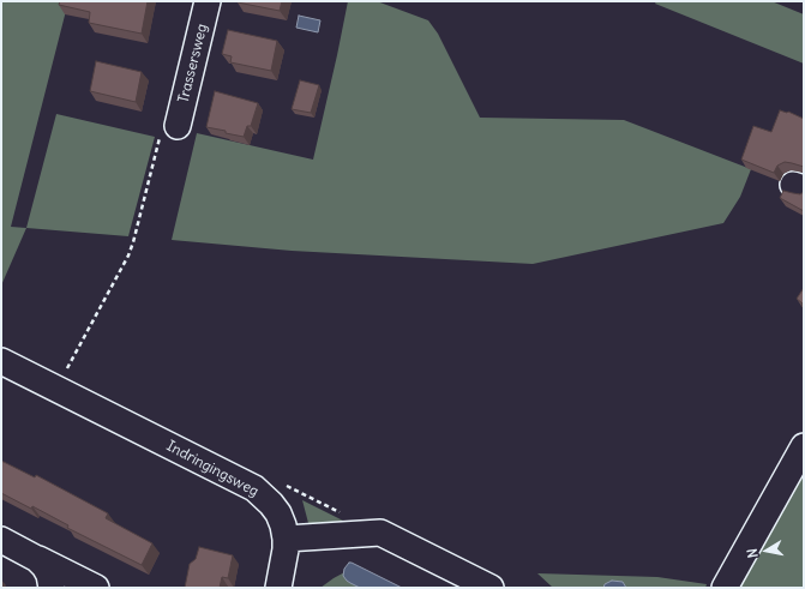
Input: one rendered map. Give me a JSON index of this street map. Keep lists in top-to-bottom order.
{
  "streets": {
    "street": ["Trassersweg", "Indringingsweg"]
  },
  "north": "left"
}
